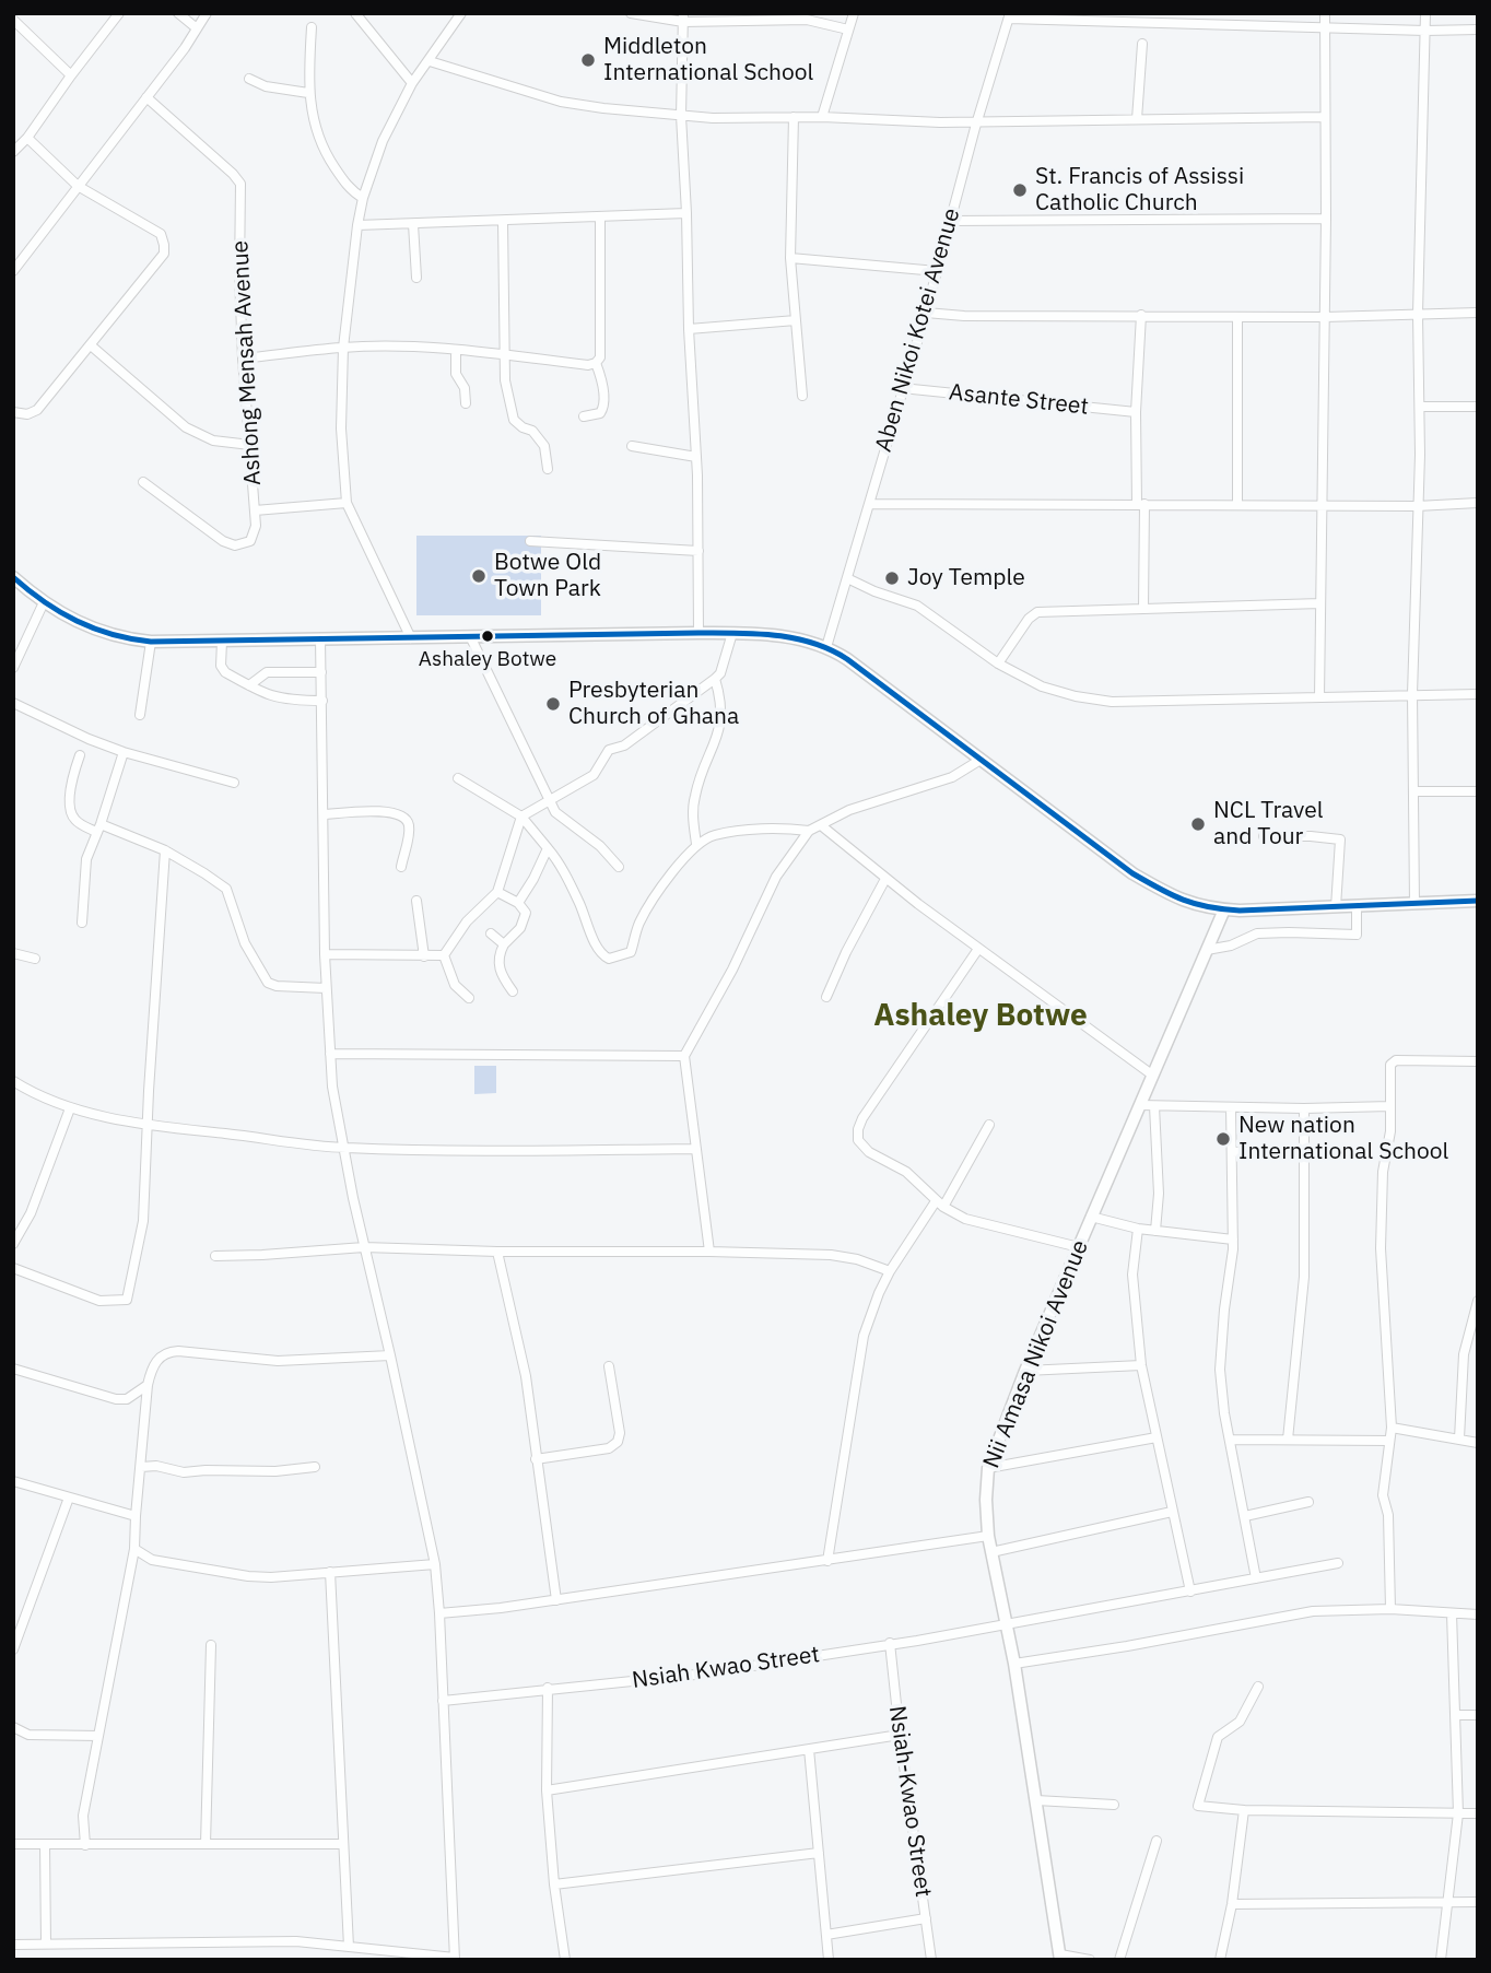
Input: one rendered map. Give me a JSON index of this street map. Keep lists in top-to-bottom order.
{
  "streets": {
    "main road": ["Nii Amasa Nikoi Avenue"],
    "street": [
      "Aben Nikoi Kotei Avenue",
      "Ashong Mensah Avenue",
      "Asante Street",
      "Nsiah Kwao Street",
      "Nsiah-Kwao Street"
    ]
  },
  "crossings": [
    ["Aben Nikoi Kotei Avenue", "Asante Street"],
    ["Nii Amasa Nikoi Avenue", "Nsiah Kwao Street"],
    ["Nsiah Kwao Street", "Nsiah-Kwao Street"]
  ],
  "districts": ["Ashaley Botwe"],
  "places": [
    "Middleton International School",
    "St. Francis of Assissi Catholic Church",
    "Botwe Old Town Park",
    "Joy Temple",
    "Ashaley Botwe",
    "Presbyterian Church of Ghana",
    "NCL Travel and Tour",
    "New nation International School"
  ]
}
